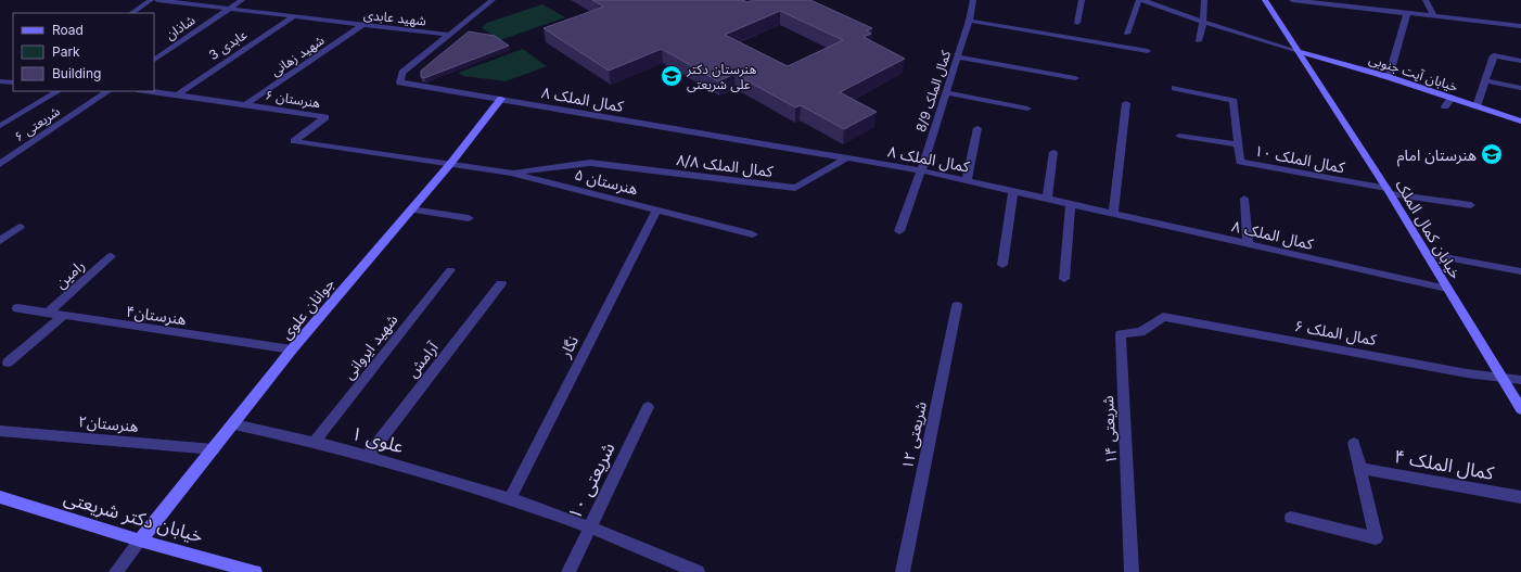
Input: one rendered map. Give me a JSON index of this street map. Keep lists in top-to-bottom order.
{
  "streets": {
    "main road": [
      "خیابان آیت جنوبی",
      "خیابان کمال الملک",
      "جوانان علوی",
      "خیابان دکتر شریعتی"
    ],
    "street": [
      "شهید عابدی",
      "شاذان",
      "عابدی 3",
      "شهید زهانی",
      "کمال الملک 8/9",
      "هنرستان ۶",
      "کمال الملک ۸",
      "شریعتی ۶",
      "کمال الملک ۱۰",
      "کمال الملک ۸/۸",
      "هنرستان ۵",
      "رامین",
      "هنرستان۴",
      "کمال الملک ۶",
      "شهید ایروانی",
      "نگار",
      "آرامش",
      "هنرستان۲",
      "شریعتی ۱۴",
      "شریعتی ۱۲",
      "علوی ۱",
      "کمال الملک ۴",
      "شریعتی ۱۰"
    ]
  },
  "crossings": [
    ["شهید عابدی", "شاذان"],
    ["شهید عابدی", "عابدی 3"],
    ["شهید عابدی", "شهید زهانی"],
    ["شهید عابدی", "کمال الملک ۸"],
    ["عابدی 3", "هنرستان ۶"],
    ["شهید زهانی", "هنرستان ۶"],
    ["خیابان آیت جنوبی", "خیابان کمال الملک"],
    ["کمال الملک 8/9", "کمال الملک ۸"],
    ["هنرستان ۶", "هنرستان ۵"],
    ["هنرستان ۶", "جوانان علوی"],
    ["کمال الملک ۸", "کمال الملک ۸/۸"],
    ["کمال الملک ۸", "خیابان کمال الملک"],
    ["کمال الملک ۸", "جوانان علوی"],
    ["کمال الملک ۱۰", "خیابان کمال الملک"],
    ["کمال الملک ۸/۸", "هنرستان ۵"],
    ["هنرستان ۵", "جوانان علوی"],
    ["هنرستان ۵", "نگار"],
    ["خیابان کمال الملک", "کمال الملک ۶"],
    ["رامین", "هنرستان۴"],
    ["جوانان علوی", "هنرستان۴"],
    ["جوانان علوی", "هنرستان۲"],
    ["جوانان علوی", "علوی ۱"],
    ["جوانان علوی", "خیابان دکتر شریعتی"],
    ["کمال الملک ۶", "شریعتی ۱۴"],
    ["شهید ایروانی", "علوی ۱"],
    ["نگار", "علوی ۱"],
    ["آرامش", "علوی ۱"],
    ["علوی ۱", "شریعتی ۱۰"]
  ],
  "places": {
    "school or university": ["هنرستان دکتر علی شریعتی", "هنرستان امام"]
  },
  "legend": ["Road", "Park", "Building"]
}
